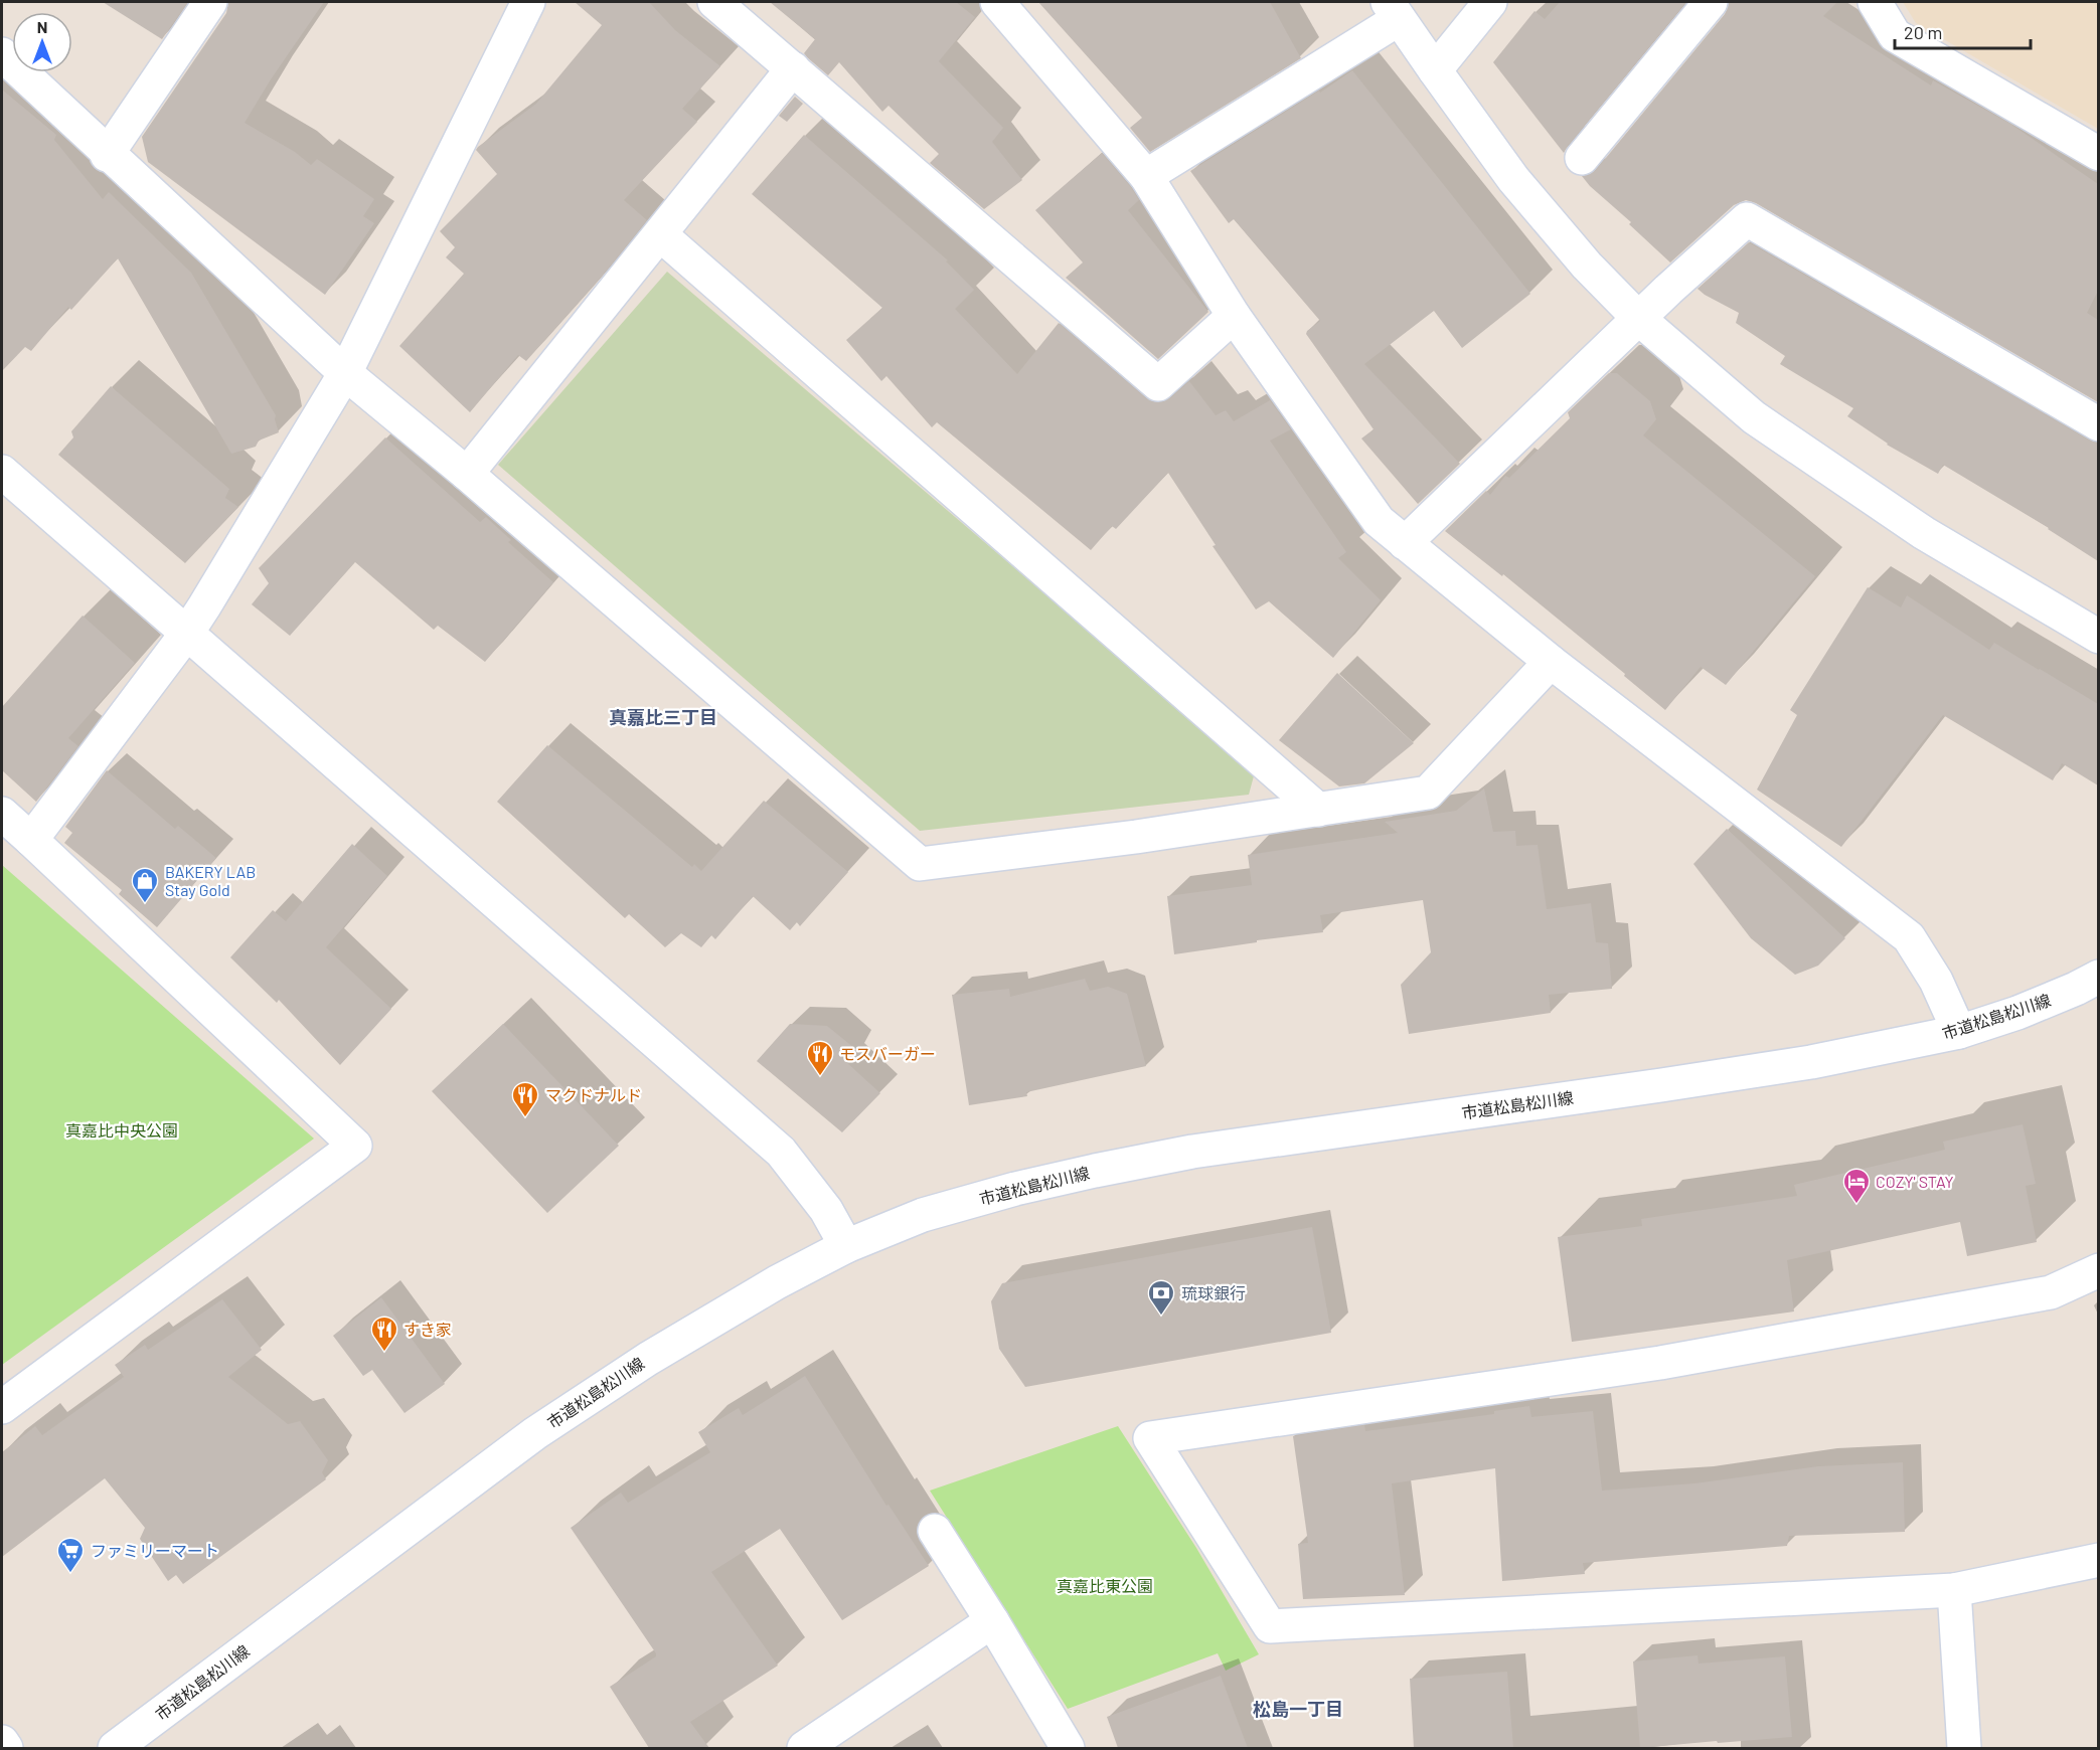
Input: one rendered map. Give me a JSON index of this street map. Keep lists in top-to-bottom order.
{
  "streets": {
    "street": ["市道松島松川線"]
  },
  "districts": ["真嘉比三丁目", "松島一丁目"],
  "parks": ["真嘉比中央公園", "真嘉比東公園"],
  "places": {
    "shop": ["BAKERY LAB Stay Gold"],
    "restaurant": ["モスバーガー", "マクドナルド", "すき家"],
    "hotel": ["COZY' STAY"],
    "bank": ["琉球銀行"],
    "supermarket": ["ファミリーマート"]
  },
  "scale_bar": "20 m",
  "north": "top"
}
